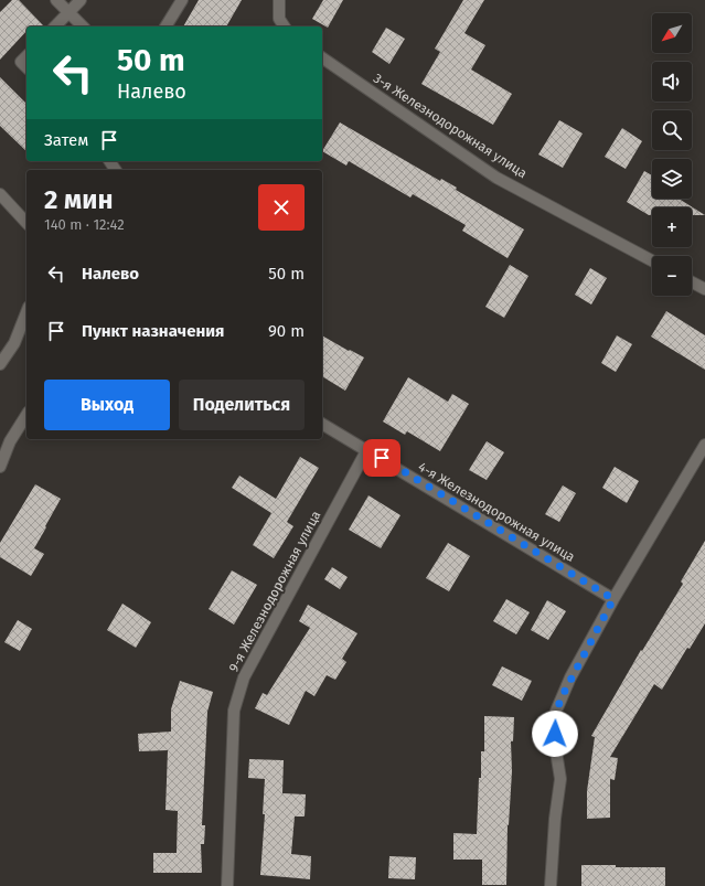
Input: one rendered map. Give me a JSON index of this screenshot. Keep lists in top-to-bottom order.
{
  "streets": {
    "street": ["3-я Железнодорожная улица", "4-я Железнодорожная улица", "9-я Железнодорожная улица"]
  },
  "crossings": [
    ["4-я Железнодорожная улица", "9-я Железнодорожная улица"]
  ],
  "north": "bottom left",
  "page": {
    "map_buttons": ["+", "−"],
    "turn": ["50 m", "Налево"],
    "then": "Затем",
    "heading": ["2 мин", "140 m · 12:42"],
    "list": [
      {
        "name": "Налево",
        "value": "50 m"
      },
      {
        "name": "Пункт назначения",
        "value": "90 m"
      }
    ],
    "buttons": ["Выход", "Поделиться"]
  }
}
